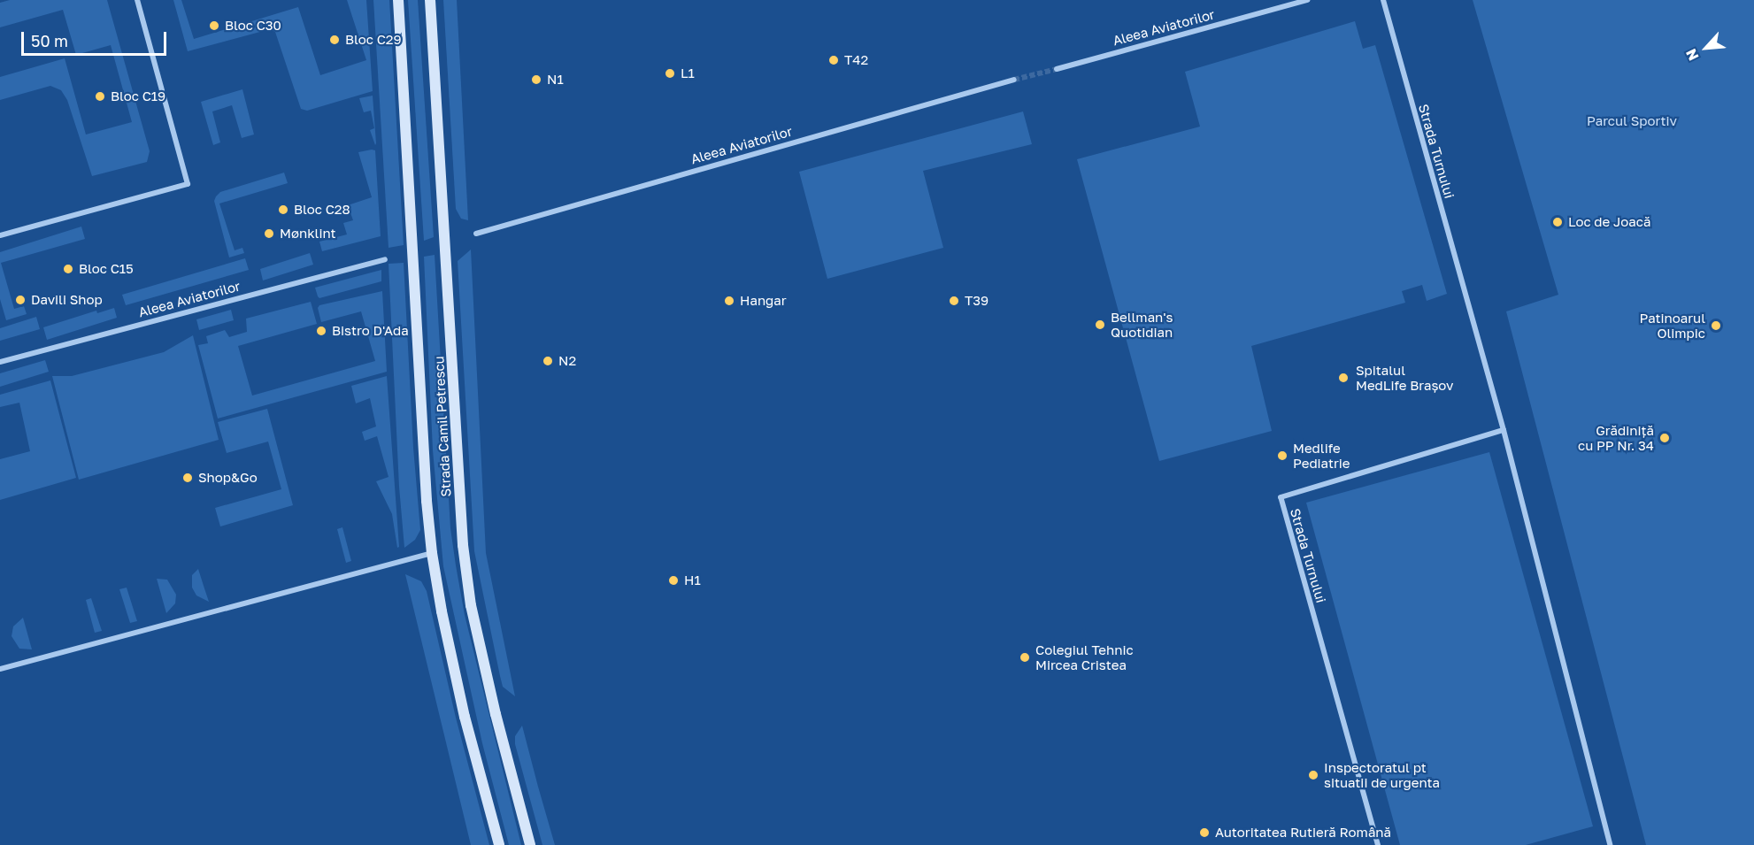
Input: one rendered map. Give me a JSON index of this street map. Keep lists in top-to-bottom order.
{
  "streets": {
    "street": ["Aleea Aviatorilor", "Strada Turnului", "Strada Camil Petrescu"]
  },
  "parks": ["Parcul Sportiv"],
  "places": [
    "Bloc C30",
    "Bloc C29",
    "T42",
    "L1",
    "N1",
    "Bloc C19",
    "Bloc C28",
    "Loc de Joacă",
    "Mønklint",
    "Bloc C15",
    "Davili Shop",
    "Hangar",
    "T39",
    "Bellman's Quotidian",
    "Patinoarul Olimpic",
    "Bistro D'Ada",
    "N2",
    "Spitalul MedLife Brașov",
    "Grădiniță cu PP Nr. 34",
    "Medlife Pediatrie",
    "Shop&Go",
    "H1",
    "Colegiul Tehnic Mircea Cristea",
    "Inspectoratul pt situatii de urgenta",
    "Autoritatea Rutieră Română"
  ],
  "scale_bar": "50 m",
  "north": "bottom left"
}
